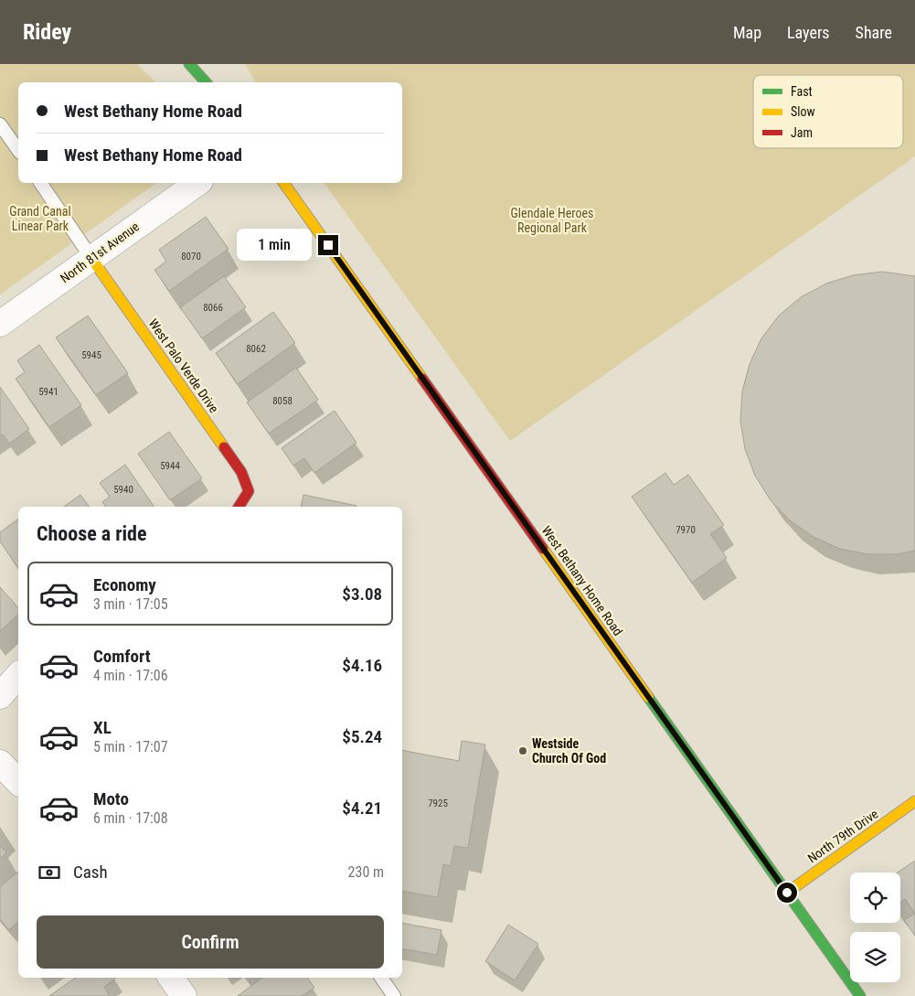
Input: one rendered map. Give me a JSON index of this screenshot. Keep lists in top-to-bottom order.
{
  "streets": {
    "main road": ["West Palo Verde Drive", "West Bethany Home Road", "North 79th Drive"],
    "street": ["North 81st Avenue"]
  },
  "crossings": [
    ["North 81st Avenue", "West Palo Verde Drive"],
    ["West Bethany Home Road", "North 79th Drive"]
  ],
  "parks": ["Grand Canal Linear Park", "Glendale Heroes Regional Park"],
  "places": ["Westside Church Of God"],
  "house_numbers": [
    "8070",
    "8066",
    "8062",
    "5945",
    "5941",
    "8058",
    "5944",
    "5940",
    "7970",
    "7925"
  ],
  "legend": ["Fast", "Slow", "Jam"],
  "page": {
    "header": "Ridey",
    "nav": ["Map", "Layers", "Share"],
    "banner": ["West Bethany Home Road", "West Bethany Home Road"],
    "bubble": "1 min",
    "heading": "Choose a ride",
    "list": [
      {
        "name": "Economy",
        "note": "3 min · 17:05",
        "value": "$3.08"
      },
      {
        "name": "Comfort",
        "note": "4 min · 17:06",
        "value": "$4.16"
      },
      {
        "name": "XL",
        "note": "5 min · 17:07",
        "value": "$5.24"
      },
      {
        "name": "Moto",
        "note": "6 min · 17:08",
        "value": "$4.21"
      }
    ],
    "pay": ["Cash", "230 m"],
    "buttons": "Confirm"
  }
}
